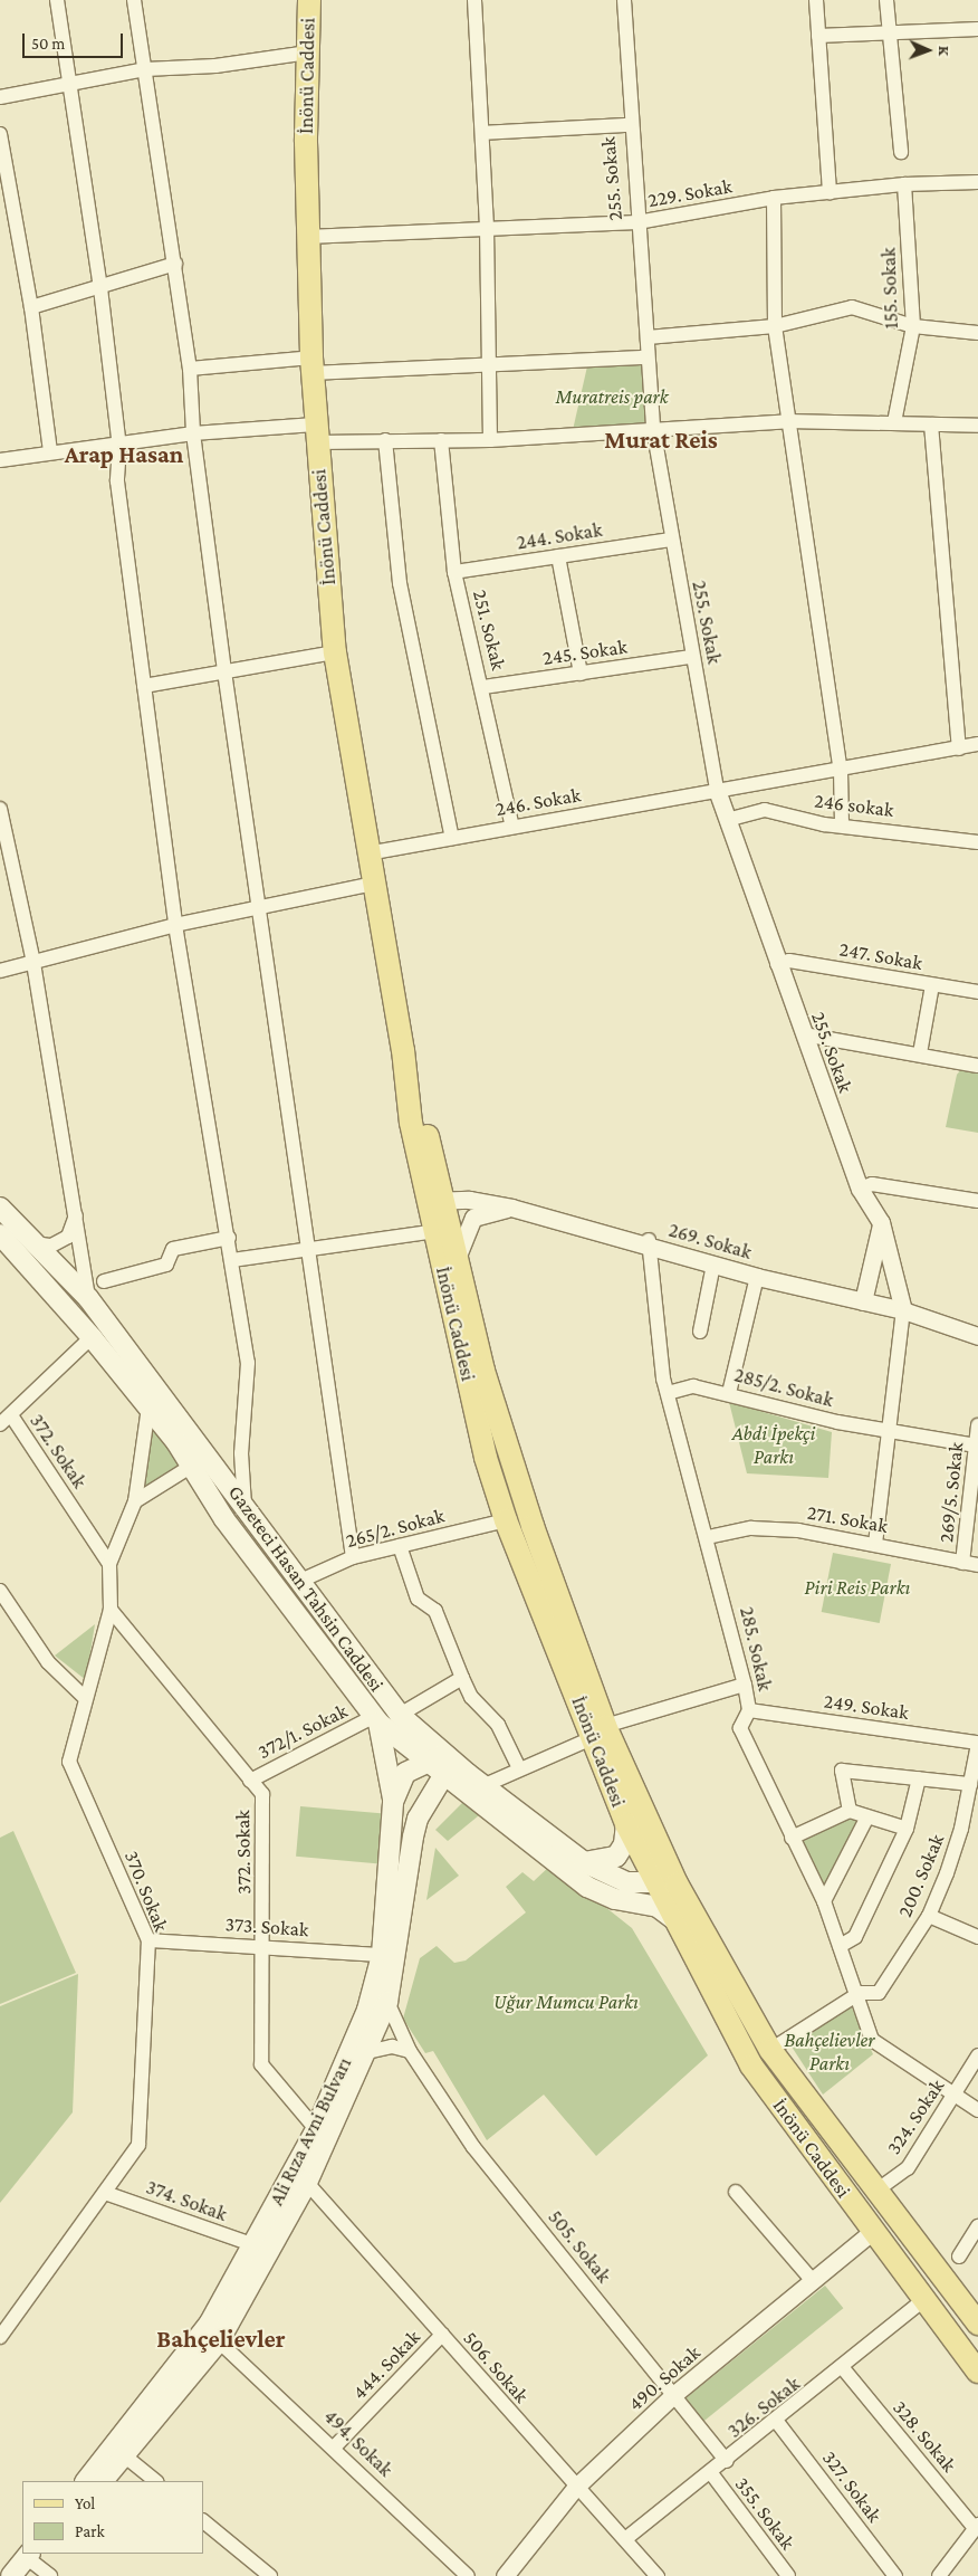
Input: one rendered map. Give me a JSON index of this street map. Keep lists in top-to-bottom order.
{
  "streets": {
    "main road": ["İnönü Caddesi", "Gazeteci Hasan Tahsin Caddesi", "Ali Rıza Avni Bulvarı"],
    "street": [
      "255. Sokak",
      "229. Sokak",
      "155. Sokak",
      "244. Sokak",
      "251. Sokak",
      "245. Sokak",
      "246. Sokak",
      "246 sokak",
      "247. Sokak",
      "269. Sokak",
      "285/2. Sokak",
      "372. Sokak",
      "269/5. Sokak",
      "271. Sokak",
      "265/2. Sokak",
      "285. Sokak",
      "249. Sokak",
      "372/1. Sokak",
      "200. Sokak",
      "370. Sokak",
      "373. Sokak",
      "324. Sokak",
      "374. Sokak",
      "505. Sokak",
      "444. Sokak",
      "506. Sokak",
      "490. Sokak",
      "326. Sokak",
      "328. Sokak",
      "494. Sokak",
      "327. Sokak",
      "355. Sokak"
    ]
  },
  "crossings": [
    ["İnönü Caddesi", "229. Sokak"],
    ["İnönü Caddesi", "246. Sokak"],
    ["İnönü Caddesi", "269. Sokak"],
    ["İnönü Caddesi", "265/2. Sokak"],
    ["İnönü Caddesi", "Gazeteci Hasan Tahsin Caddesi"],
    ["İnönü Caddesi", "324. Sokak"],
    ["İnönü Caddesi", "490. Sokak"],
    ["İnönü Caddesi", "326. Sokak"],
    ["255. Sokak", "229. Sokak"],
    ["255. Sokak", "244. Sokak"],
    ["255. Sokak", "245. Sokak"],
    ["255. Sokak", "246. Sokak"],
    ["255. Sokak", "246 sokak"],
    ["255. Sokak", "247. Sokak"],
    ["255. Sokak", "269. Sokak"],
    ["229. Sokak", "155. Sokak"],
    ["244. Sokak", "251. Sokak"],
    ["251. Sokak", "245. Sokak"],
    ["251. Sokak", "246. Sokak"],
    ["269. Sokak", "285. Sokak"],
    ["285/2. Sokak", "269/5. Sokak"],
    ["285/2. Sokak", "285. Sokak"],
    ["372. Sokak", "372/1. Sokak"],
    ["372. Sokak", "370. Sokak"],
    ["372. Sokak", "373. Sokak"],
    ["372. Sokak", "Ali Rıza Avni Bulvarı"],
    ["269/5. Sokak", "271. Sokak"],
    ["271. Sokak", "285. Sokak"],
    ["265/2. Sokak", "Gazeteci Hasan Tahsin Caddesi"],
    ["Gazeteci Hasan Tahsin Caddesi", "372/1. Sokak"],
    ["Gazeteci Hasan Tahsin Caddesi", "370. Sokak"],
    ["Gazeteci Hasan Tahsin Caddesi", "Ali Rıza Avni Bulvarı"],
    ["285. Sokak", "249. Sokak"],
    ["285. Sokak", "200. Sokak"],
    ["285. Sokak", "324. Sokak"],
    ["249. Sokak", "200. Sokak"],
    ["370. Sokak", "373. Sokak"],
    ["370. Sokak", "374. Sokak"],
    ["373. Sokak", "Ali Rıza Avni Bulvarı"],
    ["Ali Rıza Avni Bulvarı", "374. Sokak"],
    ["Ali Rıza Avni Bulvarı", "505. Sokak"],
    ["Ali Rıza Avni Bulvarı", "506. Sokak"],
    ["Ali Rıza Avni Bulvarı", "494. Sokak"],
    ["505. Sokak", "490. Sokak"],
    ["505. Sokak", "326. Sokak"],
    ["444. Sokak", "506. Sokak"],
    ["444. Sokak", "494. Sokak"],
    ["506. Sokak", "490. Sokak"],
    ["506. Sokak", "326. Sokak"],
    ["326. Sokak", "328. Sokak"],
    ["326. Sokak", "327. Sokak"],
    ["326. Sokak", "355. Sokak"]
  ],
  "districts": ["Murat Reis", "Arap Hasan", "Bahçelievler"],
  "parks": [
    "Muratreis park",
    "Abdi İpekçi Parkı",
    "Piri Reis Parkı",
    "Uğur Mumcu Parkı",
    "Bahçelievler Parkı"
  ],
  "legend": ["Yol", "Park"],
  "scale_bar": "50 m",
  "north": "right"
}
